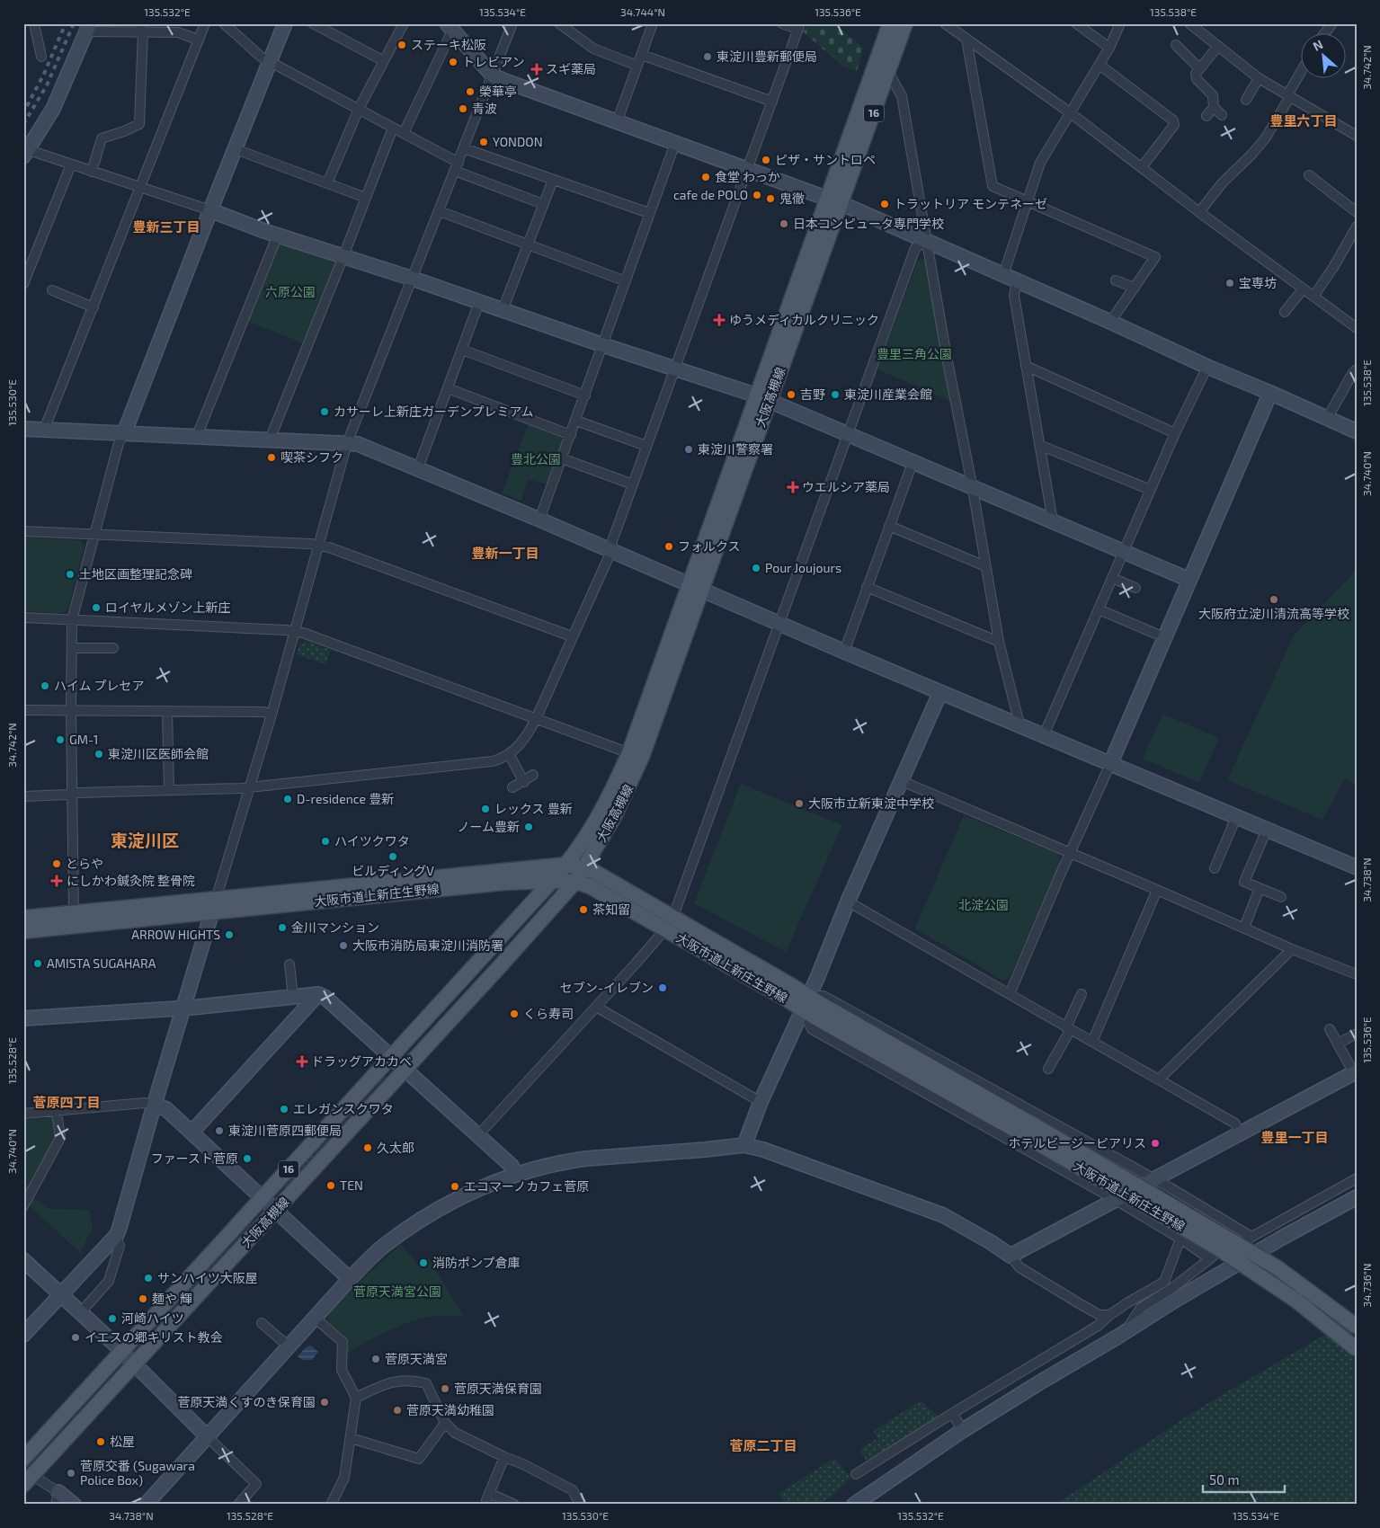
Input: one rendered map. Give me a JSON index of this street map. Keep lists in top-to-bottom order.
{
  "streets": {
    "main road": ["16", "大阪高槻線", "大阪市道上新庄生野線"]
  },
  "crossings": [
    ["大阪高槻線", "大阪市道上新庄生野線"]
  ],
  "districts": [
    "豊里六丁目",
    "豊新三丁目",
    "豊新一丁目",
    "東淀川区",
    "菅原四丁目",
    "豊里一丁目",
    "菅原二丁目"
  ],
  "parks": [
    "六原公園",
    "豊里三角公園",
    "豊北公園",
    "北淀公園",
    "菅原天満宮公園"
  ],
  "places": {
    "other": [
      "ステーキ松阪",
      "東淀川豊新郵便局",
      "トレビアン",
      "榮華亭",
      "青波",
      "YONDON",
      "ピザ・サントロペ",
      "食堂 わっか",
      "cafe de POLO",
      "鬼徹",
      "トラットリア モンテネーゼ",
      "日本コンピュータ専門学校",
      "宝専坊",
      "吉野",
      "東淀川産業会館",
      "カサーレ上新庄ガーデンプレミアム",
      "東淀川警察署",
      "喫茶シフク",
      "フォルクス",
      "Pour Joujours",
      "土地区画整理記念碑",
      "大阪府立淀川清流高等学校",
      "ロイヤルメゾン上新庄",
      "ハイム プレセア",
      "GM-1",
      "東淀川区医師会館",
      "D-residence 豊新",
      "大阪市立新東淀中学校",
      "レックス 豊新",
      "ノーム豊新",
      "ハイツクワタ",
      "ビルディングV",
      "とらや",
      "茶知留",
      "金川マンション",
      "ARROW HIGHTS",
      "大阪市消防局東淀川消防署",
      "AMISTA SUGAHARA",
      "セブン-イレブン",
      "くら寿司",
      "エレガンスクワタ",
      "東淀川菅原四郵便局",
      "ホテルビージーピアリス",
      "久太郎",
      "ファースト菅原",
      "TEN",
      "エコマーノカフェ菅原",
      "消防ポンプ倉庫",
      "サンハイツ大阪屋",
      "麺や 輝",
      "河崎ハイツ",
      "イエスの郷キリスト教会",
      "菅原天満宮",
      "菅原天満保育園",
      "菅原天満くすのき保育園",
      "菅原天満幼稚園",
      "松屋",
      "菅原交番 (Sugawara Police Box)"
    ],
    "health": [
      "スギ薬局",
      "ゆうメディカルクリニック",
      "ウエルシア薬局",
      "にしかわ鍼灸院 整骨院",
      "ドラッグアカカベ"
    ]
  },
  "scale_bar": "50 m",
  "north": "top left",
  "coordinates": [
    "135.532°E",
    "135.534°E",
    "34.744°N",
    "135.536°E",
    "135.538°E",
    "34.742°N",
    "135.530°E",
    "34.740°N",
    "34.738°N",
    "135.528°E",
    "34.736°N"
  ]
}
